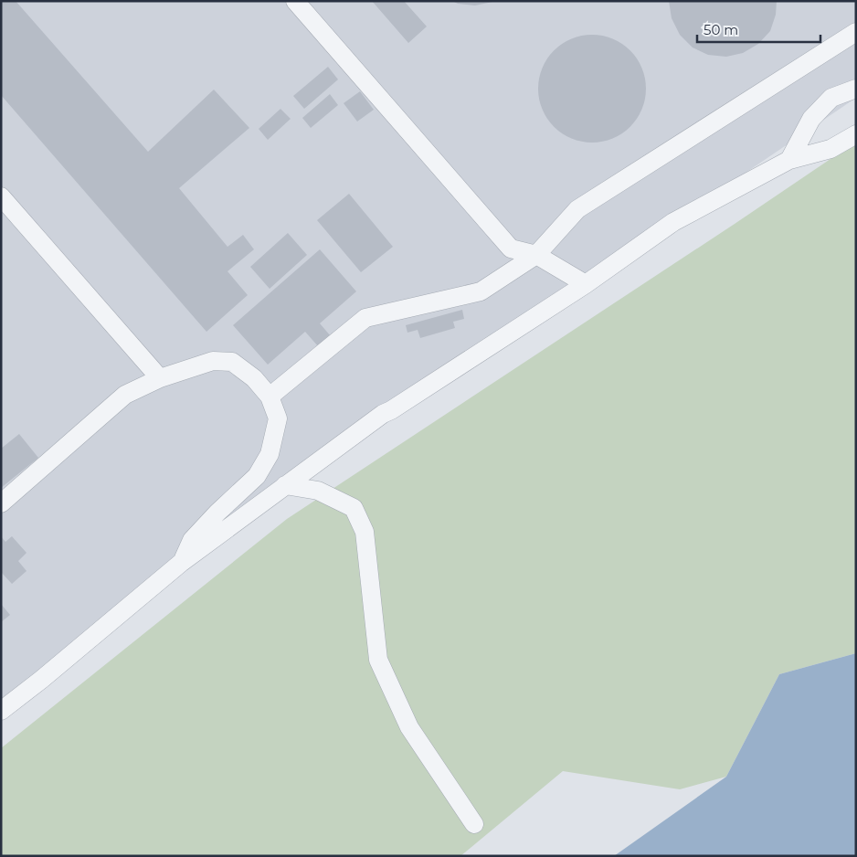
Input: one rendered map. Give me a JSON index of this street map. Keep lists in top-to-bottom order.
{
  "scale_bar": "50 m"
}
